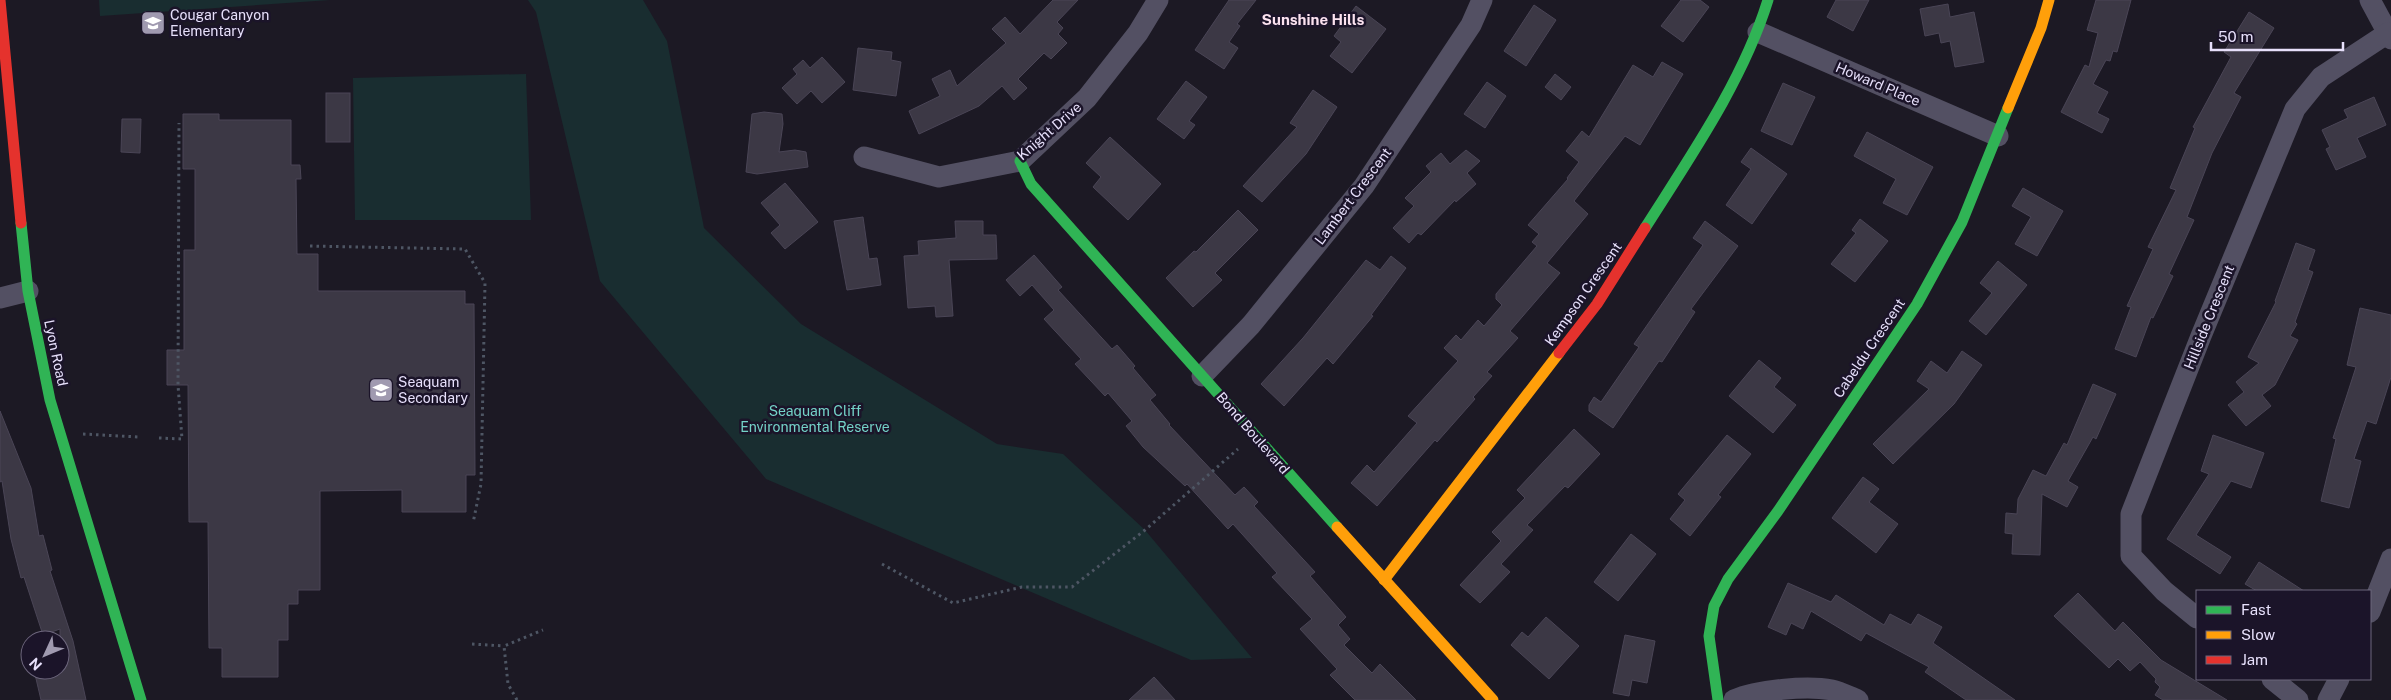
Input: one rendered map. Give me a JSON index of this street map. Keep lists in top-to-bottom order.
{
  "streets": {
    "street": [
      "Howard Place",
      "Knight Drive",
      "Lambert Crescent",
      "Kempson Crescent",
      "Hillside Crescent",
      "Cabeldu Crescent",
      "Lyon Road",
      "Bond Boulevard"
    ]
  },
  "crossings": [
    ["Howard Place", "Kempson Crescent"],
    ["Howard Place", "Cabeldu Crescent"],
    ["Knight Drive", "Bond Boulevard"],
    ["Lambert Crescent", "Bond Boulevard"],
    ["Kempson Crescent", "Bond Boulevard"]
  ],
  "districts": ["Sunshine Hills"],
  "parks": ["Seaquam Cliff Environmental Reserve"],
  "places": {
    "school or university": ["Cougar Canyon Elementary", "Seaquam Secondary"]
  },
  "legend": ["Fast", "Slow", "Jam"],
  "scale_bar": "50 m",
  "north": "bottom left"
}
